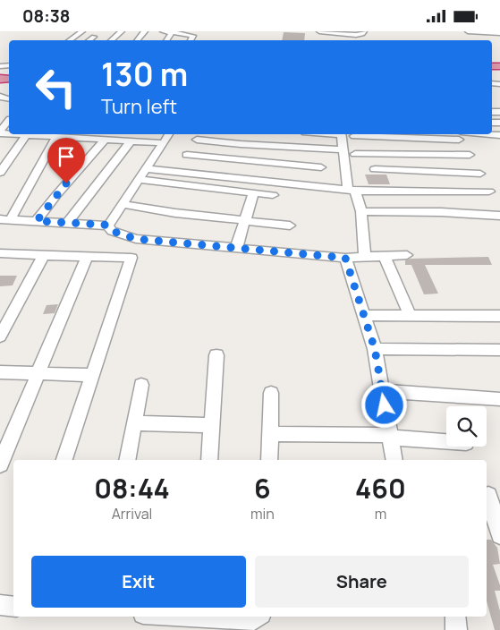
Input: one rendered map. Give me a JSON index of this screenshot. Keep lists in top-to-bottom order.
{
  "page": {
    "status": "08:38",
    "turn": ["130 m", "Turn left"],
    "eta": [
      "08:44",
      "Arrival",
      "6",
      "min",
      "460",
      "m"
    ],
    "buttons": ["Exit", "Share"]
  }
}
